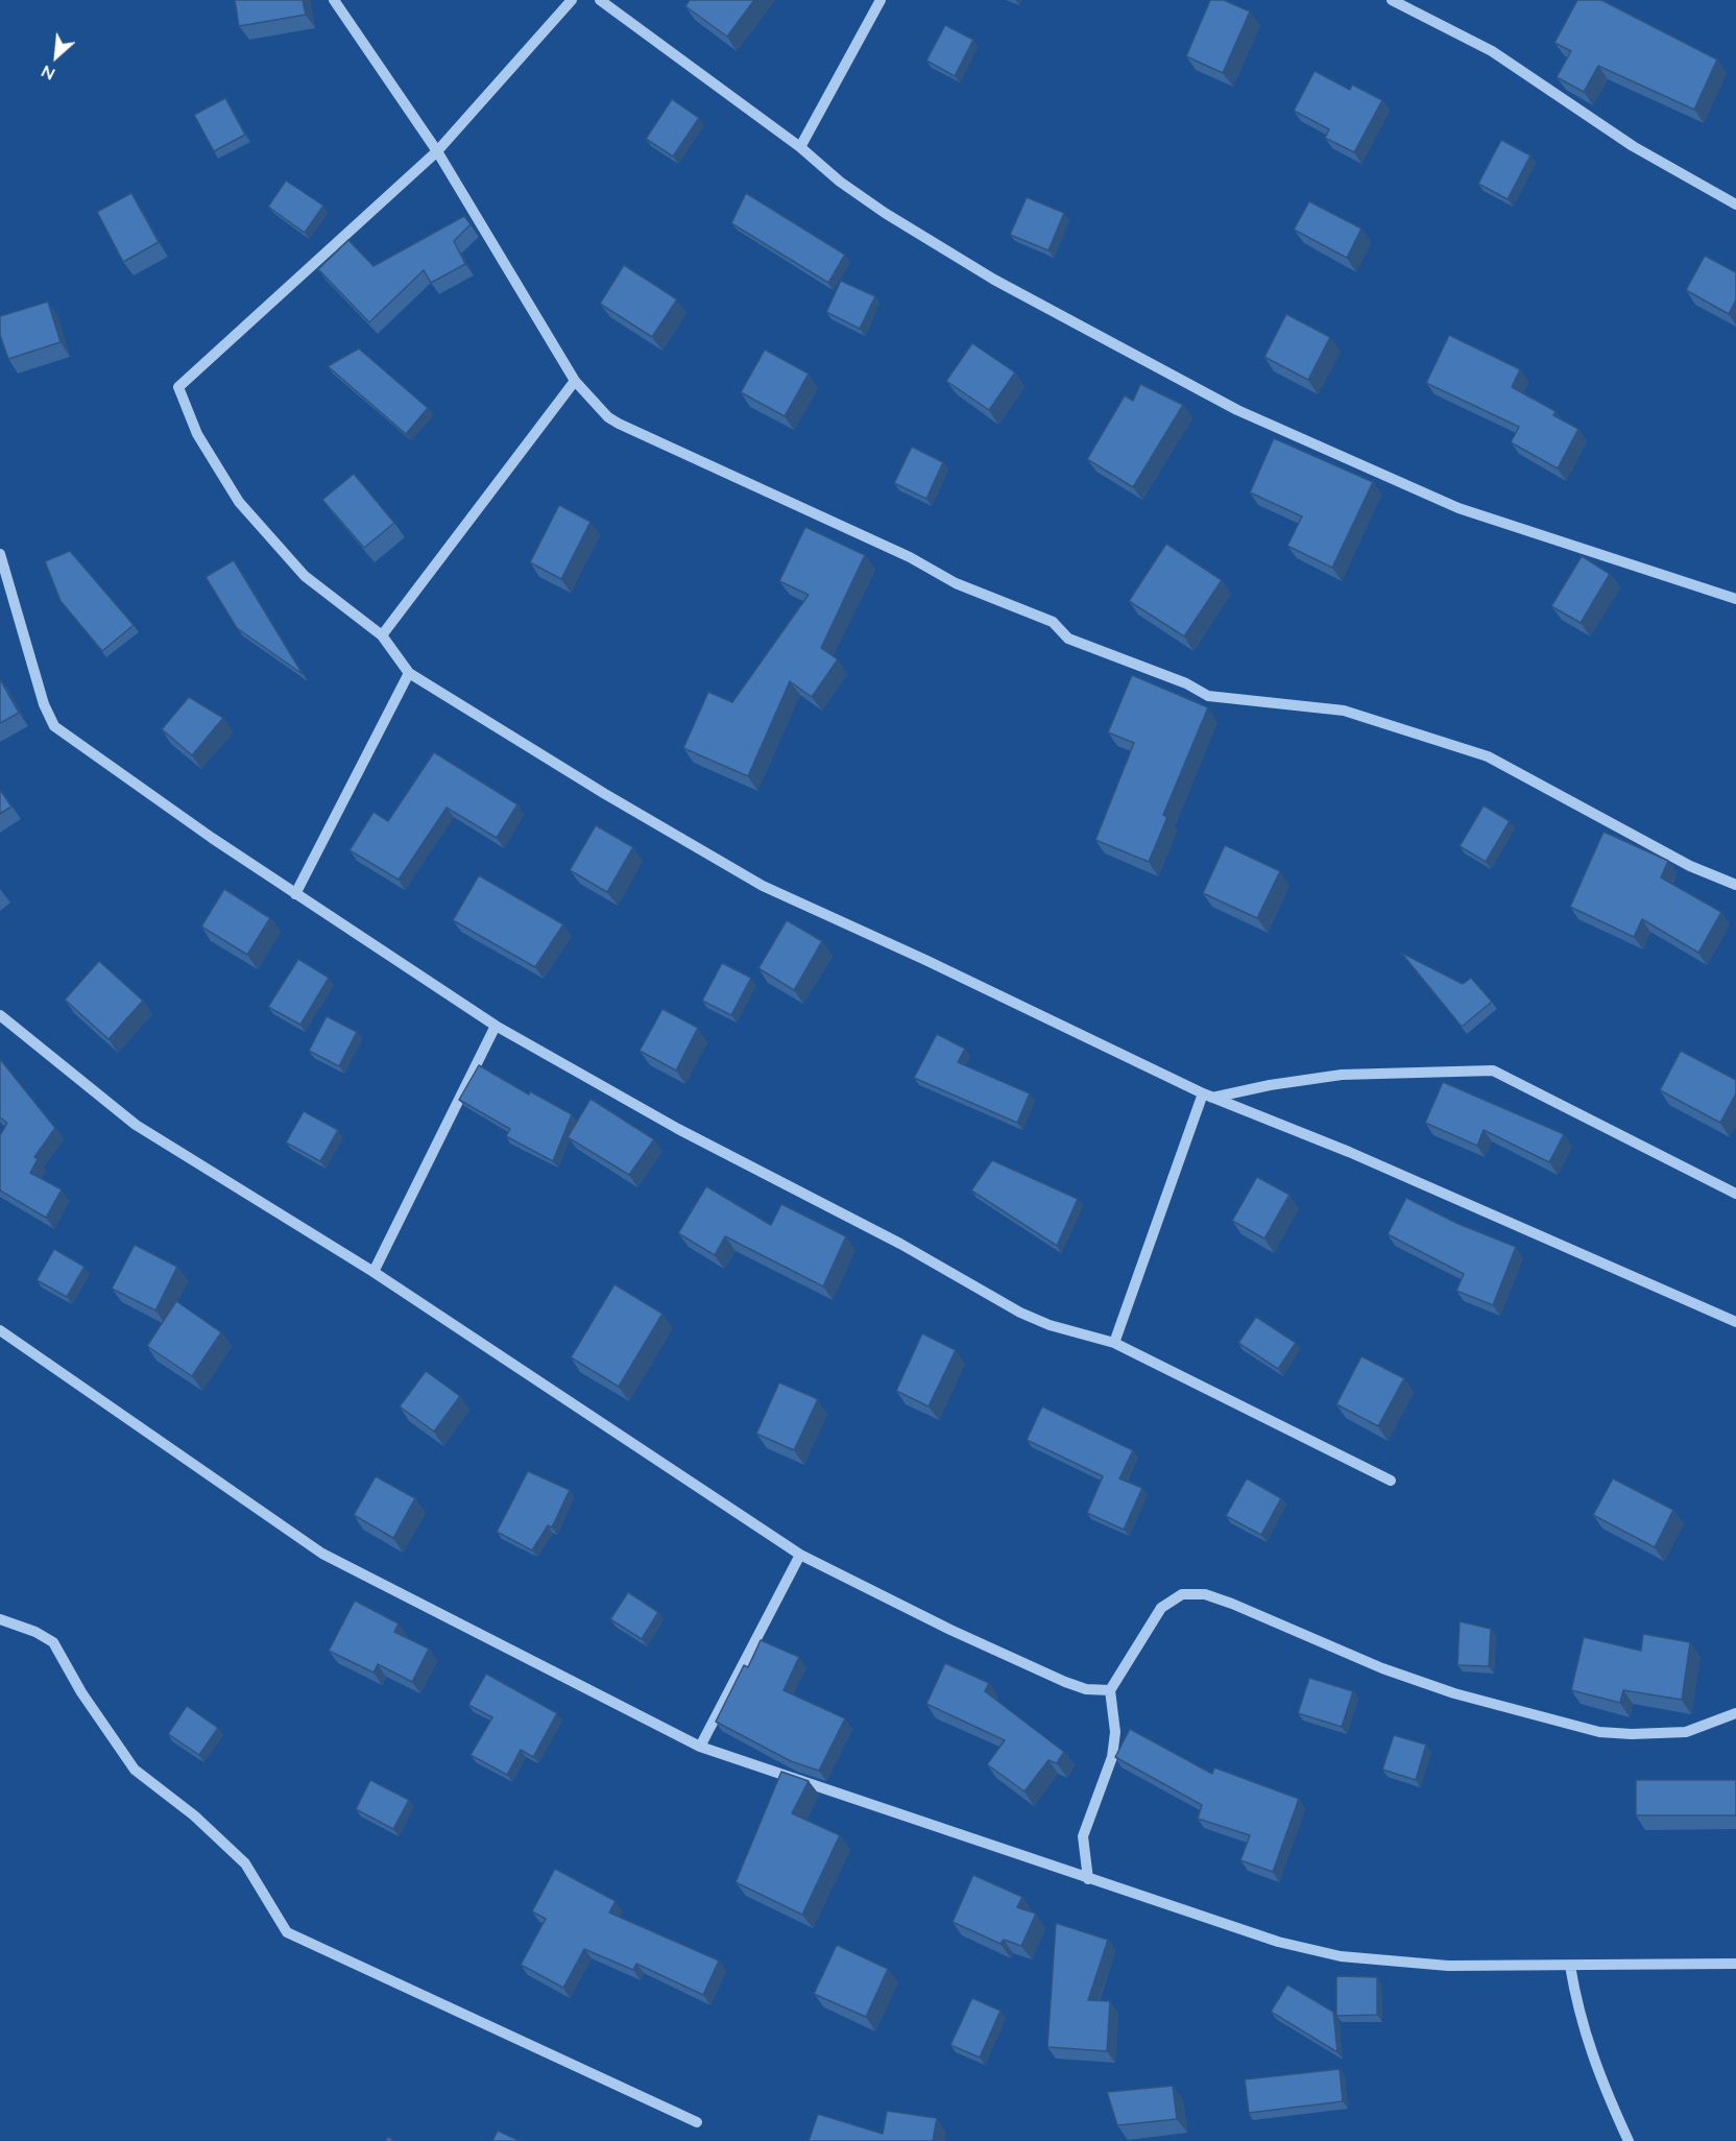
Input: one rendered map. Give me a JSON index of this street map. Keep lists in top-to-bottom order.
{
  "north": "bottom left"
}
